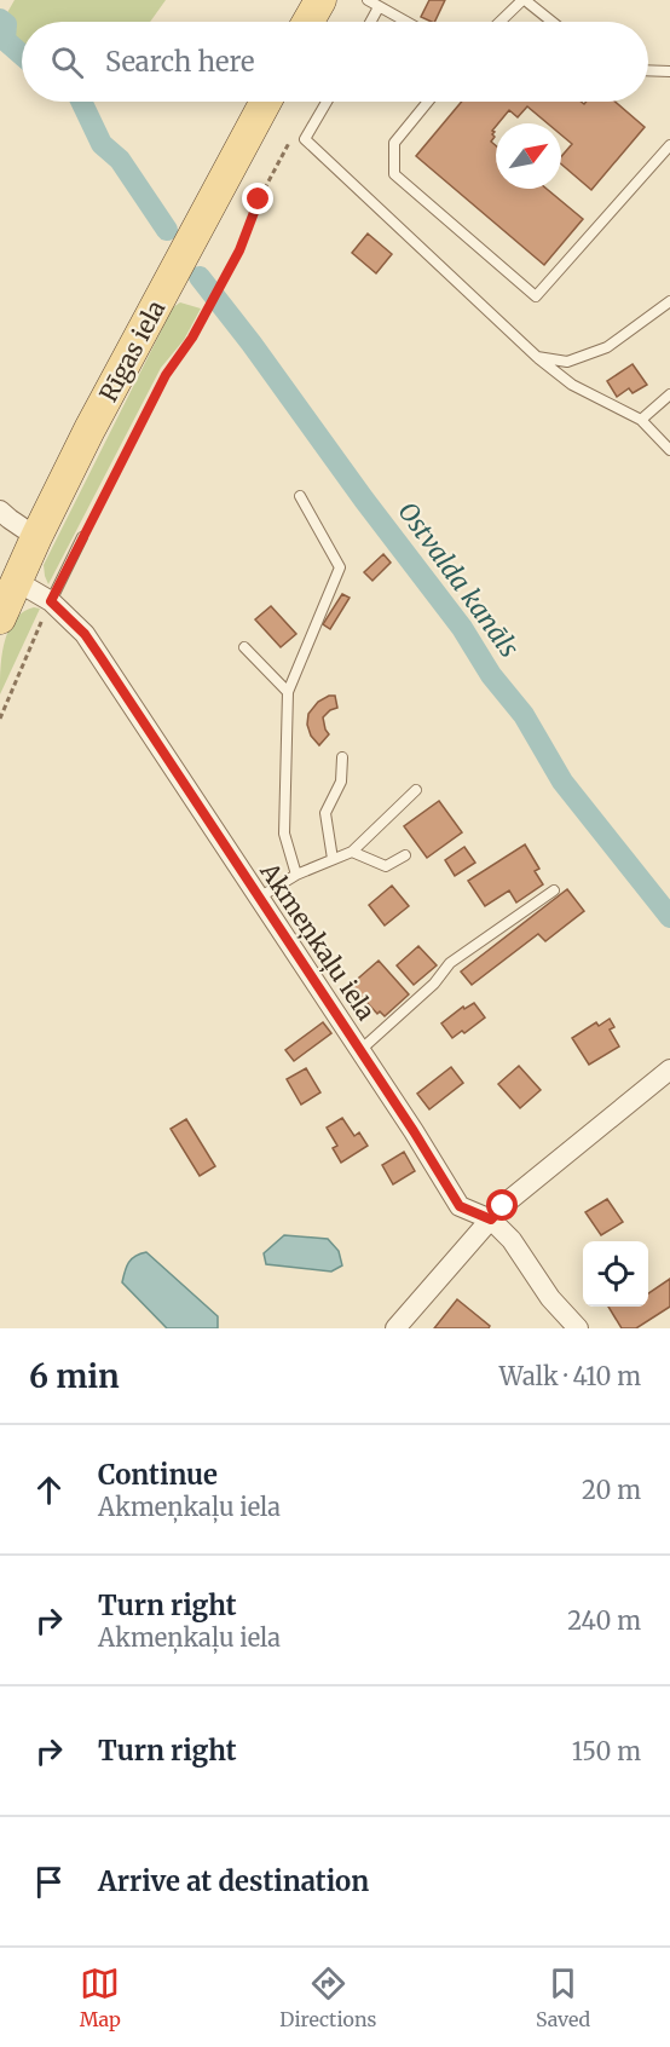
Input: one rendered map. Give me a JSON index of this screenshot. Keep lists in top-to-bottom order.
{
  "streets": {
    "main road": ["Rīgas iela"],
    "street": ["Akmeņkaļu iela"]
  },
  "crossings": [
    ["Rīgas iela", "Akmeņkaļu iela"]
  ],
  "water": ["Ostvalda kanāls"],
  "north": "top right",
  "page": {
    "search": "Search here",
    "heading": ["6 min", "Walk · 410 m"],
    "list": [
      ["Continue", "Akmeņkaļu iela", "20 m"],
      ["Turn right", "Akmeņkaļu iela", "240 m"],
      ["Turn right", "150 m"],
      "Arrive at destination"
    ],
    "nav": ["Map", "Directions", "Saved"]
  }
}
